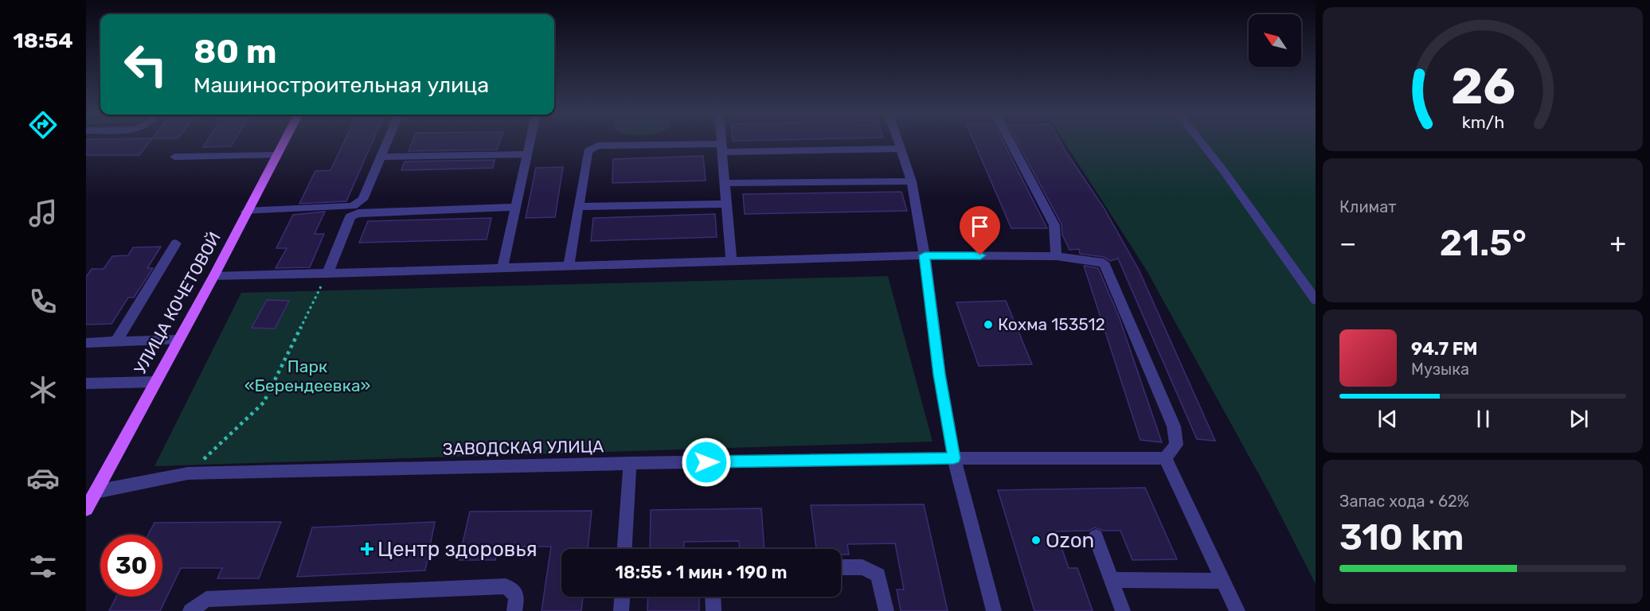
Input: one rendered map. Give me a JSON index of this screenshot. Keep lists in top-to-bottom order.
{
  "streets": {
    "main road": ["УЛИЦА КОЧЕТОВОЙ"],
    "street": ["ЗАВОДСКАЯ УЛИЦА"]
  },
  "crossings": [
    ["УЛИЦА КОЧЕТОВОЙ", "ЗАВОДСКАЯ УЛИЦА"]
  ],
  "parks": ["Парк «Берендеевка»"],
  "places": {
    "other": ["Кохма 153512", "Ozon"],
    "health": ["Центр здоровья"]
  },
  "north": "top left",
  "page": {
    "tabs": "18:54",
    "turn": ["80 m", "Машиностроительная улица"],
    "tile": [
      "Климат",
      ["Запас хода · 62%", "310 km"]
    ],
    "heat": ["−", "21.5°", "+"],
    "song": ["94.7 FM", "Музыка"],
    "limit": "30",
    "trip": "18:55 · 1 мин · 190 m",
    "gauge": ["26", "km/h"]
  }
}
